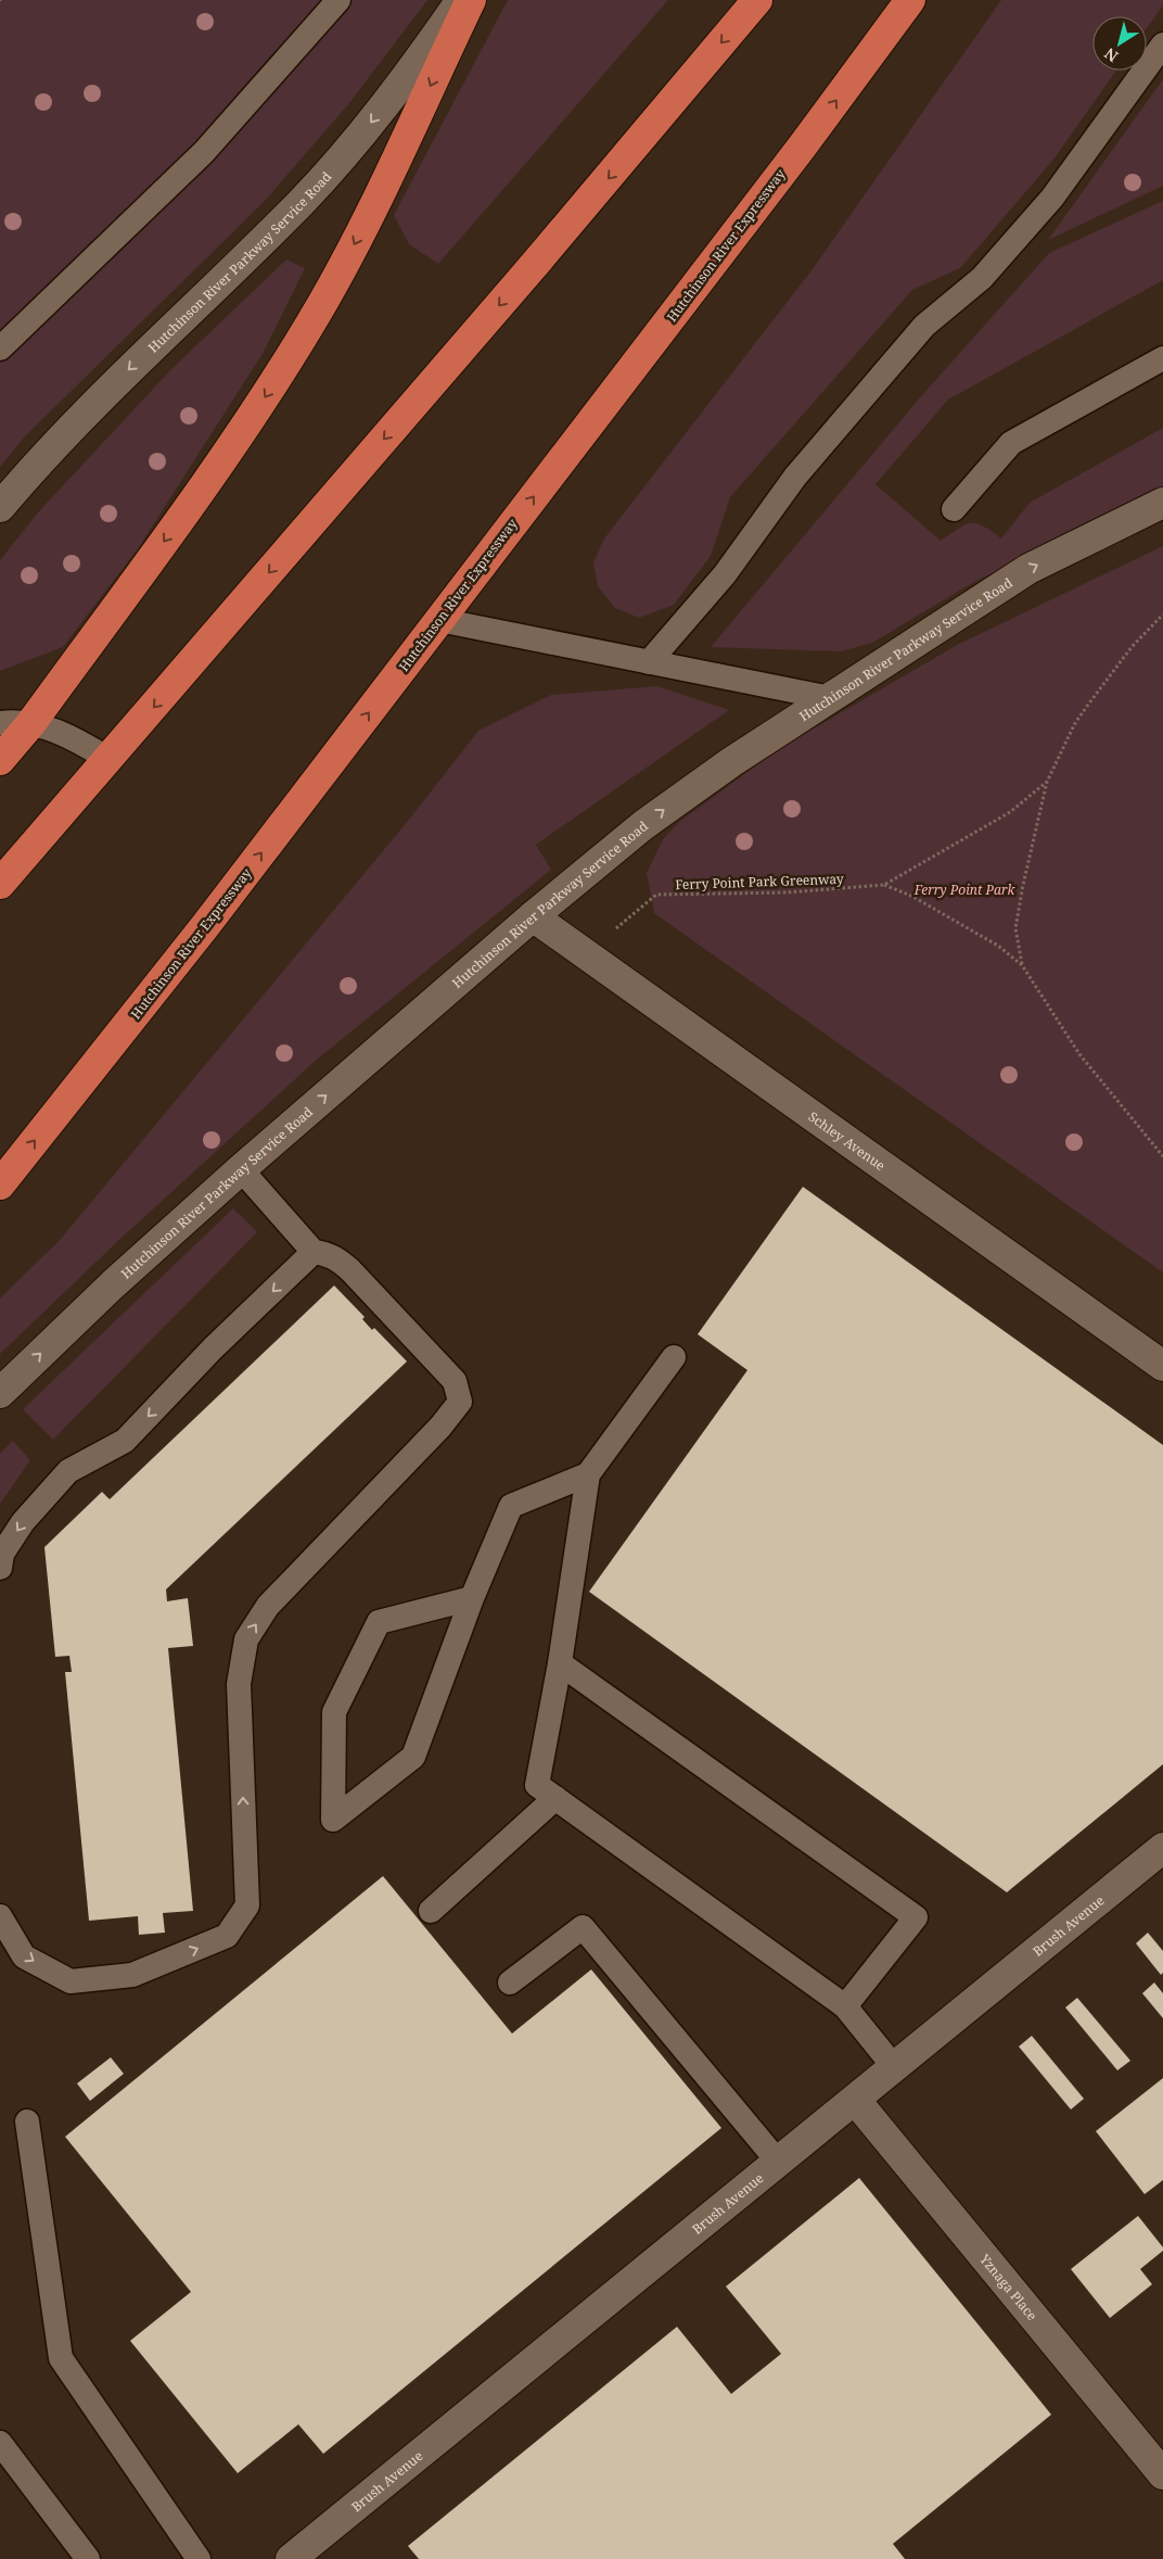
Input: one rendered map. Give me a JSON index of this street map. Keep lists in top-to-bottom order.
{
  "streets": {
    "highway": ["Hutchinson River Expressway"],
    "street": [
      "Hutchinson River Parkway Service Road",
      "Schley Avenue",
      "Brush Avenue",
      "Yznaga Place"
    ],
    "path": ["Ferry Point Park Greenway"]
  },
  "crossings": [
    ["Hutchinson River Parkway Service Road", "Schley Avenue"],
    ["Brush Avenue", "Yznaga Place"]
  ],
  "parks": ["Ferry Point Park"],
  "north": "bottom left"
}
